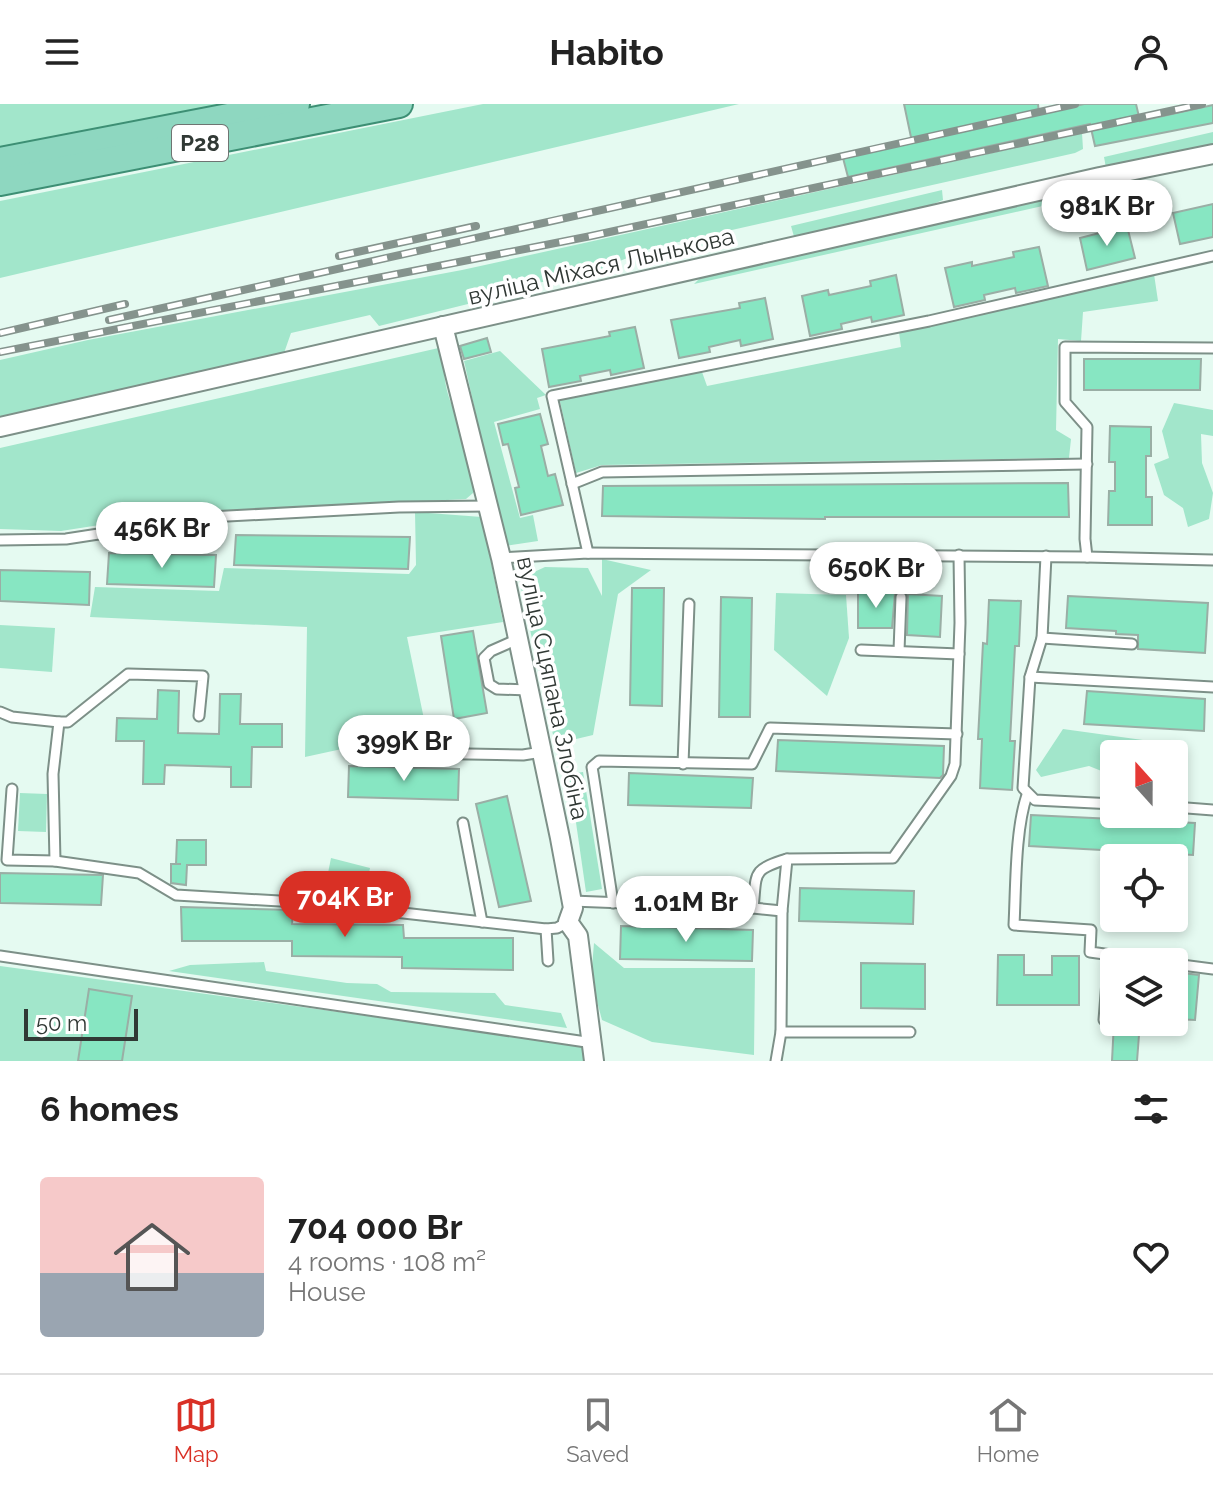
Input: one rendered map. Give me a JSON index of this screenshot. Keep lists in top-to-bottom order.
{
  "streets": {
    "main road": ["Р28"],
    "street": ["вуліца Міхася Лынькова", "вуліца Сцяпана Злобіна"]
  },
  "crossings": [
    ["вуліца Міхася Лынькова", "вуліца Сцяпана Злобіна"]
  ],
  "scale_bar": "50 m",
  "north": "top",
  "page": {
    "header": "Habito",
    "price": [
      "981K Br",
      "456K Br",
      "650K Br",
      "399K Br",
      "704K Br",
      "1.01M Br"
    ],
    "scale": "50 m",
    "heading": "6 homes",
    "list": [
      {
        "name": "704 000 Br",
        "note": "4 rooms · 108 m² · House"
      }
    ],
    "tabs": ["Map", "Saved", "Home"]
  }
}
